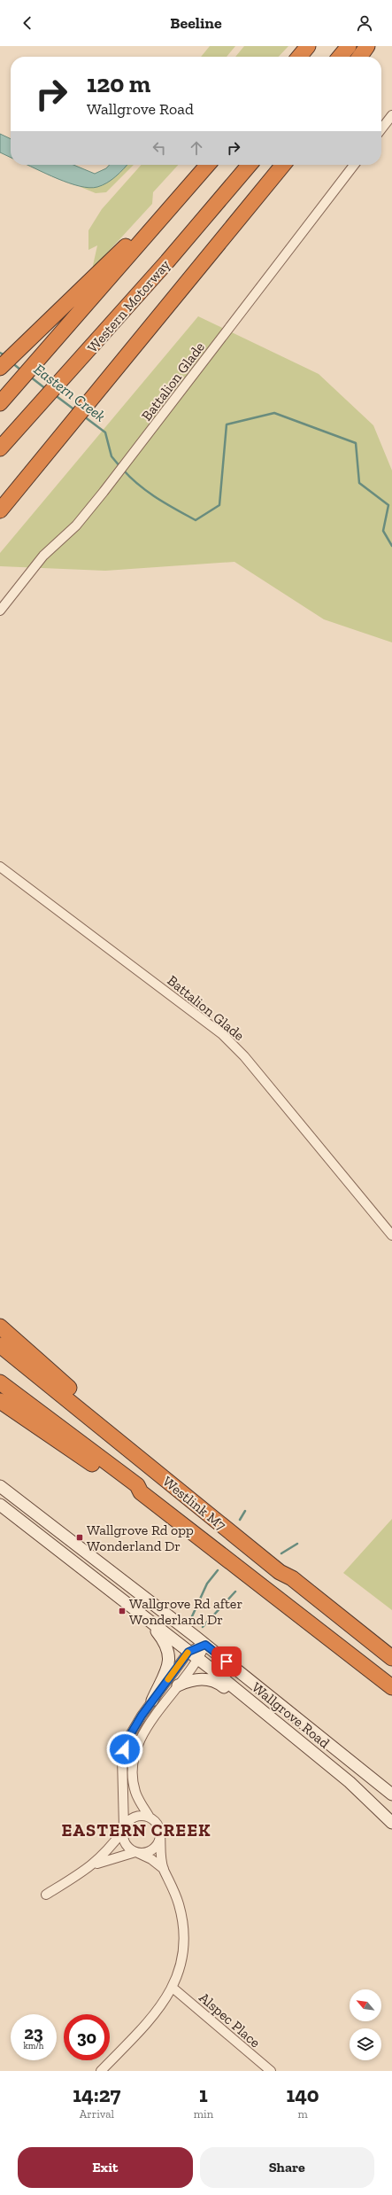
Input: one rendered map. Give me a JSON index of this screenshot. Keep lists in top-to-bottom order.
{
  "streets": {
    "highway": ["Western Motorway", "Westlink M7"],
    "main road": ["Wallgrove Road"],
    "street": ["Battalion Glade", "Alspec Place"]
  },
  "districts": ["EASTERN CREEK"],
  "water": ["Eastern Creek"],
  "places": {
    "transit": ["Wallgrove Rd opp Wonderland Dr", "Wallgrove Rd after Wonderland Dr"]
  },
  "north": "top left",
  "page": {
    "header": "Beeline",
    "turn": ["120 m", "Wallgrove Road"],
    "speed": "23 km/h",
    "limit": "30",
    "eta": [
      "14:27",
      "Arrival",
      "1",
      "min",
      "140",
      "m"
    ],
    "buttons": ["Exit", "Share"]
  }
}
